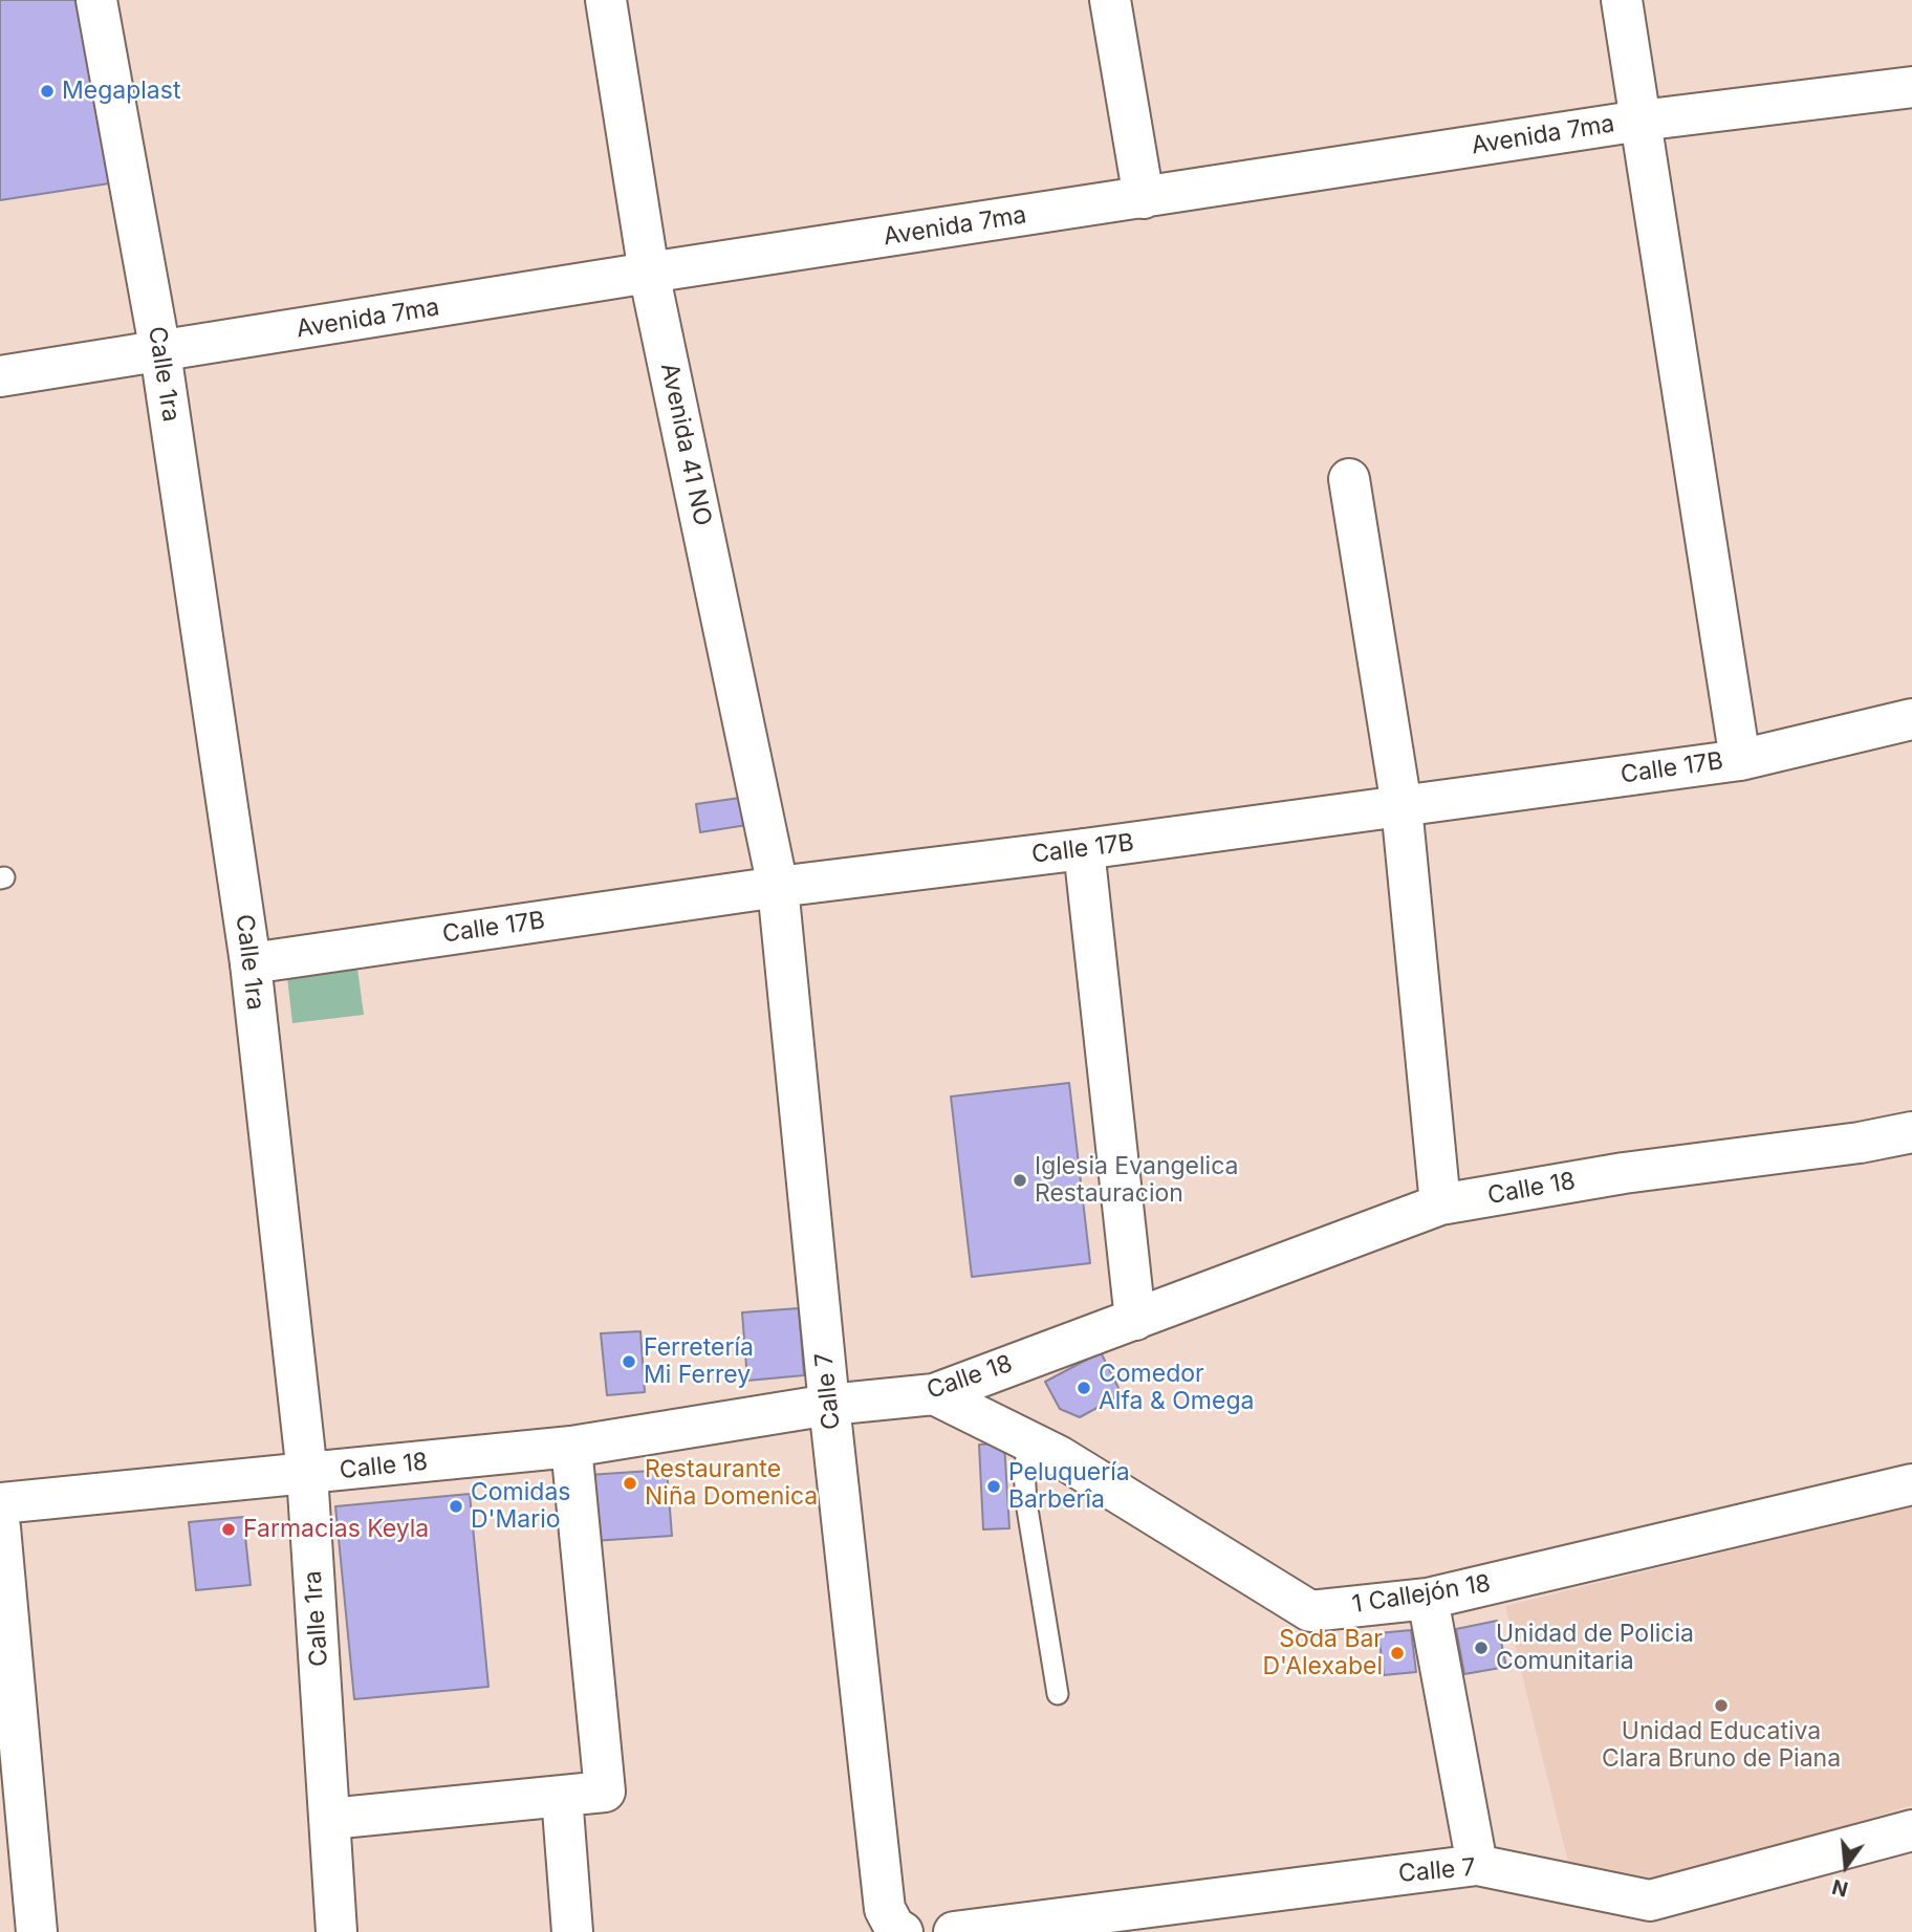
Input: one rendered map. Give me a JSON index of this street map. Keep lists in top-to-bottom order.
{
  "streets": {
    "street": [
      "Avenida 7ma",
      "Calle 1ra",
      "Avenida 41 NO",
      "Calle 17B",
      "Calle 18",
      "Calle 7",
      "1 Callejón 18"
    ]
  },
  "crossings": [
    ["Avenida 7ma", "Calle 1ra"],
    ["Avenida 7ma", "Avenida 41 NO"],
    ["Calle 1ra", "Calle 17B"],
    ["Calle 1ra", "Calle 18"],
    ["Avenida 41 NO", "Calle 17B"],
    ["Avenida 41 NO", "Calle 7"],
    ["Calle 17B", "Calle 7"],
    ["Calle 18", "Calle 7"],
    ["Calle 18", "1 Callejón 18"]
  ],
  "places": [
    "Megaplast",
    "Iglesia Evangelica Restauracion",
    "Ferretería Mi Ferrey",
    "Comedor Alfa & Omega",
    "Restaurante Niña Domenica",
    "Peluquería Barberîa",
    "Comidas D'Mario",
    "Farmacias Keyla",
    "Unidad de Policia Comunitaria",
    "Soda Bar D'Alexabel",
    "Unidad Educativa Clara Bruno de Piana"
  ],
  "north": "bottom"
}
